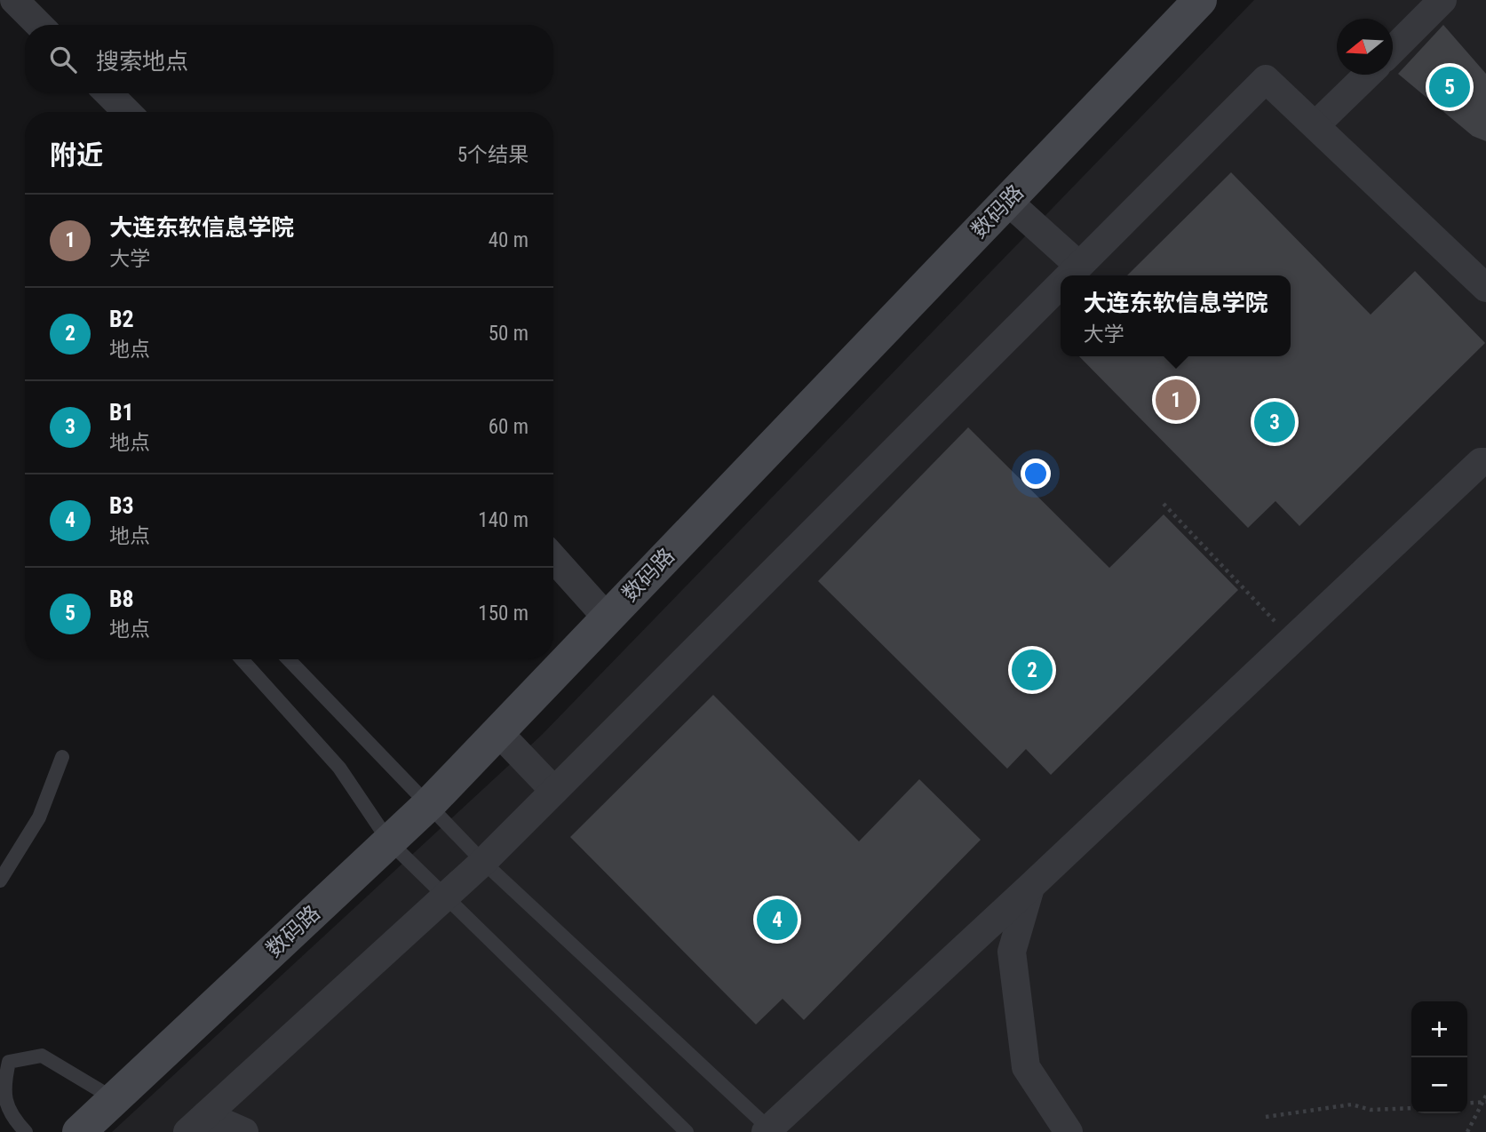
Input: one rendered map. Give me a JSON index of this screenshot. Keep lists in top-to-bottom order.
{
  "streets": {
    "main road": ["数码路"]
  },
  "north": "left",
  "page": {
    "search": "搜索地点",
    "pins": [
      "5",
      "1",
      "3",
      "2",
      "4"
    ],
    "heading": ["附近", "5个结果"],
    "list": [
      {
        "mark": "1",
        "name": "大连东软信息学院",
        "note": "大学",
        "value": "40 m"
      },
      {
        "mark": "2",
        "name": "B2",
        "note": "地点",
        "value": "50 m"
      },
      {
        "mark": "3",
        "name": "B1",
        "note": "地点",
        "value": "60 m"
      },
      {
        "mark": "4",
        "name": "B3",
        "note": "地点",
        "value": "140 m"
      },
      {
        "mark": "5",
        "name": "B8",
        "note": "地点",
        "value": "150 m"
      }
    ],
    "popup": ["大连东软信息学院", "大学"],
    "map_buttons": ["+", "−"]
  }
}
